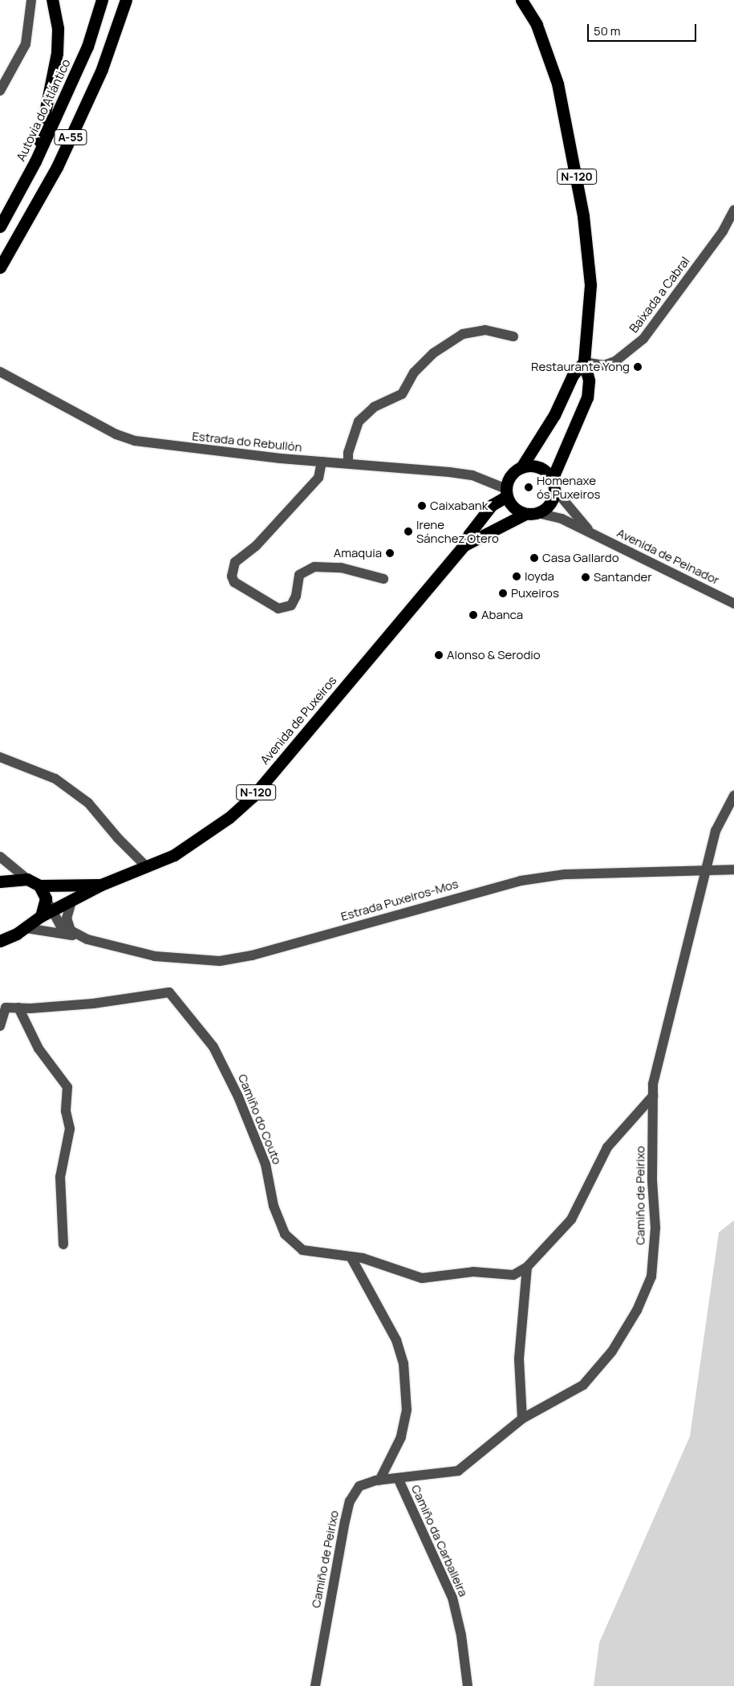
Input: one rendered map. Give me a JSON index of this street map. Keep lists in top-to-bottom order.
{
  "streets": {
    "highway": [
      "Autovía do Atlántico",
      "A-55",
      "N-120",
      "Avenida de Puxeiros"
    ],
    "street": [
      "Baixada a Cabral",
      "Estrada do Rebullón",
      "Avenida de Peinador",
      "Estrada Puxeiros-Mos",
      "Camiño do Couto",
      "Camiño de Peirixo",
      "Camiño da Carballeira"
    ]
  },
  "crossings": [
    ["N-120", "Baixada a Cabral"],
    ["N-120", "Estrada do Rebullón"],
    ["N-120", "Avenida de Peinador"],
    ["N-120", "Avenida de Puxeiros"],
    ["Estrada do Rebullón", "Avenida de Peinador"],
    ["Estrada do Rebullón", "Avenida de Puxeiros"],
    ["Avenida de Peinador", "Avenida de Puxeiros"],
    ["Avenida de Puxeiros", "Estrada Puxeiros-Mos"],
    ["Estrada Puxeiros-Mos", "Camiño de Peirixo"],
    ["Camiño do Couto", "Camiño de Peirixo"],
    ["Camiño de Peirixo", "Camiño da Carballeira"]
  ],
  "places": [
    "Restaurante Yong",
    "Homenaxe ós Puxeiros",
    "Caixabank",
    "Irene Sánchez Otero",
    "Amaquia",
    "Casa Gallardo",
    "loyda",
    "Santander",
    "Puxeiros",
    "Abanca",
    "Alonso & Serodio"
  ],
  "scale_bar": "50 m"
}
